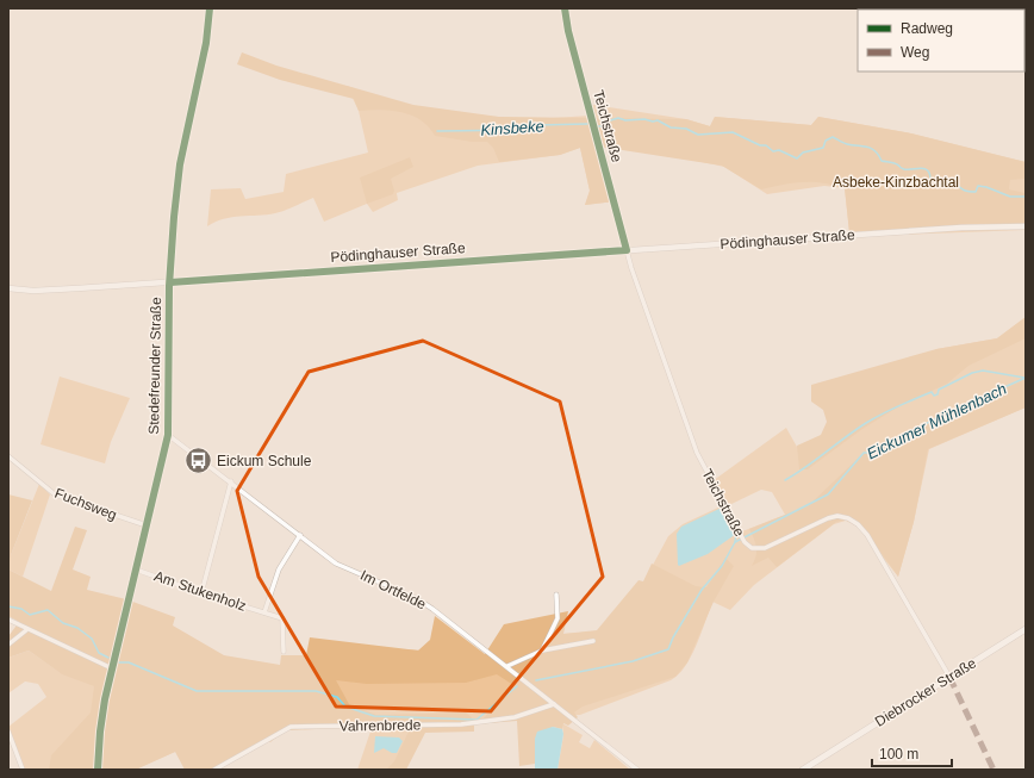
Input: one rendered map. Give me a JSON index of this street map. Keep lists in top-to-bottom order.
{
  "streets": {
    "main road": ["Diebrocker Straße"],
    "street": [
      "Teichstraße",
      "Pödinghauser Straße",
      "Stedefreunder Straße",
      "Fuchsweg",
      "Im Ortfelde",
      "Am Stukenholz",
      "Vahrenbrede"
    ]
  },
  "crossings": [
    ["Teichstraße", "Pödinghauser Straße"],
    ["Teichstraße", "Diebrocker Straße"],
    ["Pödinghauser Straße", "Stedefreunder Straße"],
    ["Stedefreunder Straße", "Fuchsweg"],
    ["Stedefreunder Straße", "Im Ortfelde"],
    ["Stedefreunder Straße", "Am Stukenholz"],
    ["Im Ortfelde", "Am Stukenholz"],
    ["Im Ortfelde", "Vahrenbrede"]
  ],
  "water": ["Kinsbeke", "Eickumer Mühlenbach"],
  "parks": ["Asbeke-Kinzbachtal"],
  "places": {
    "bus stop": ["Eickum Schule"]
  },
  "legend": ["Radweg", "Weg"],
  "scale_bar": "100 m"
}
